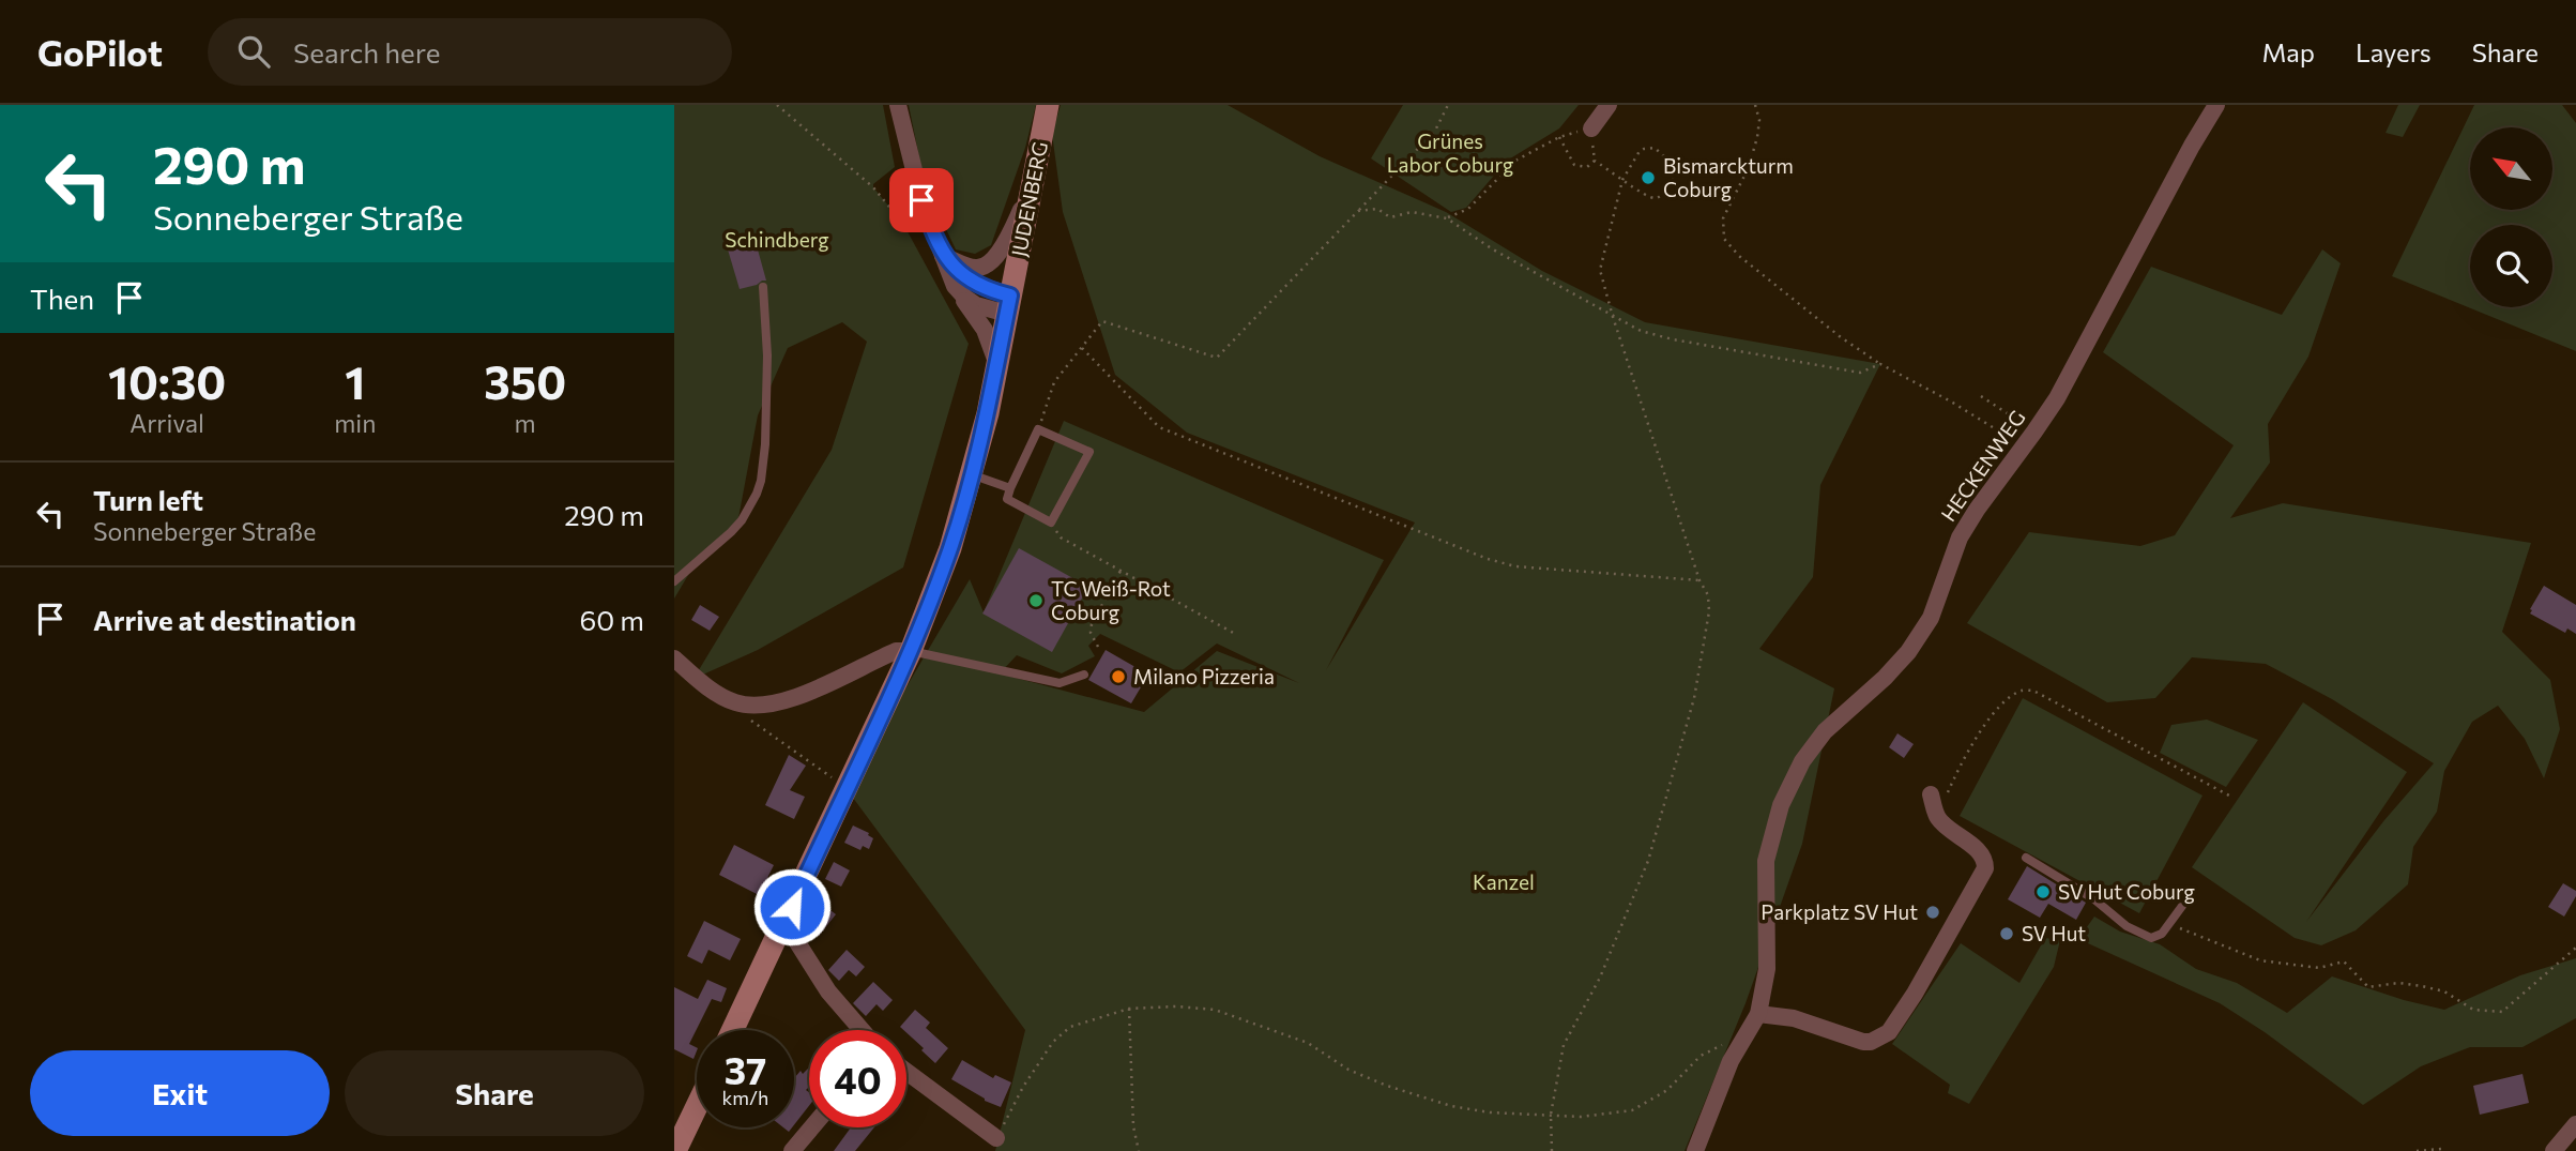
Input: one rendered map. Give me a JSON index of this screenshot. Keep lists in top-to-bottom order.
{
  "streets": {
    "street": ["JUDENBERG", "HECKENWEG"]
  },
  "parks": ["Grünes Labor Coburg", "Schindberg", "Kanzel"],
  "places": [
    "Bismarckturm Coburg",
    "TC Weiß-Rot Coburg",
    "Milano Pizzeria",
    "SV Hut Coburg",
    "Parkplatz SV Hut",
    "SV Hut"
  ],
  "north": "top left",
  "page": {
    "header": "GoPilot",
    "search": "Search here",
    "nav": ["Map", "Layers", "Share"],
    "turn": ["290 m", "Sonneberger Straße"],
    "then": "Then",
    "eta": [
      "10:30",
      "Arrival",
      "1",
      "min",
      "350",
      "m"
    ],
    "list": [
      {
        "name": "Turn left",
        "note": "Sonneberger Straße",
        "value": "290 m"
      },
      {
        "name": "Arrive at destination",
        "value": "60 m"
      }
    ],
    "speed": "37 km/h",
    "limit": "40",
    "buttons": ["Exit", "Share"]
  }
}
